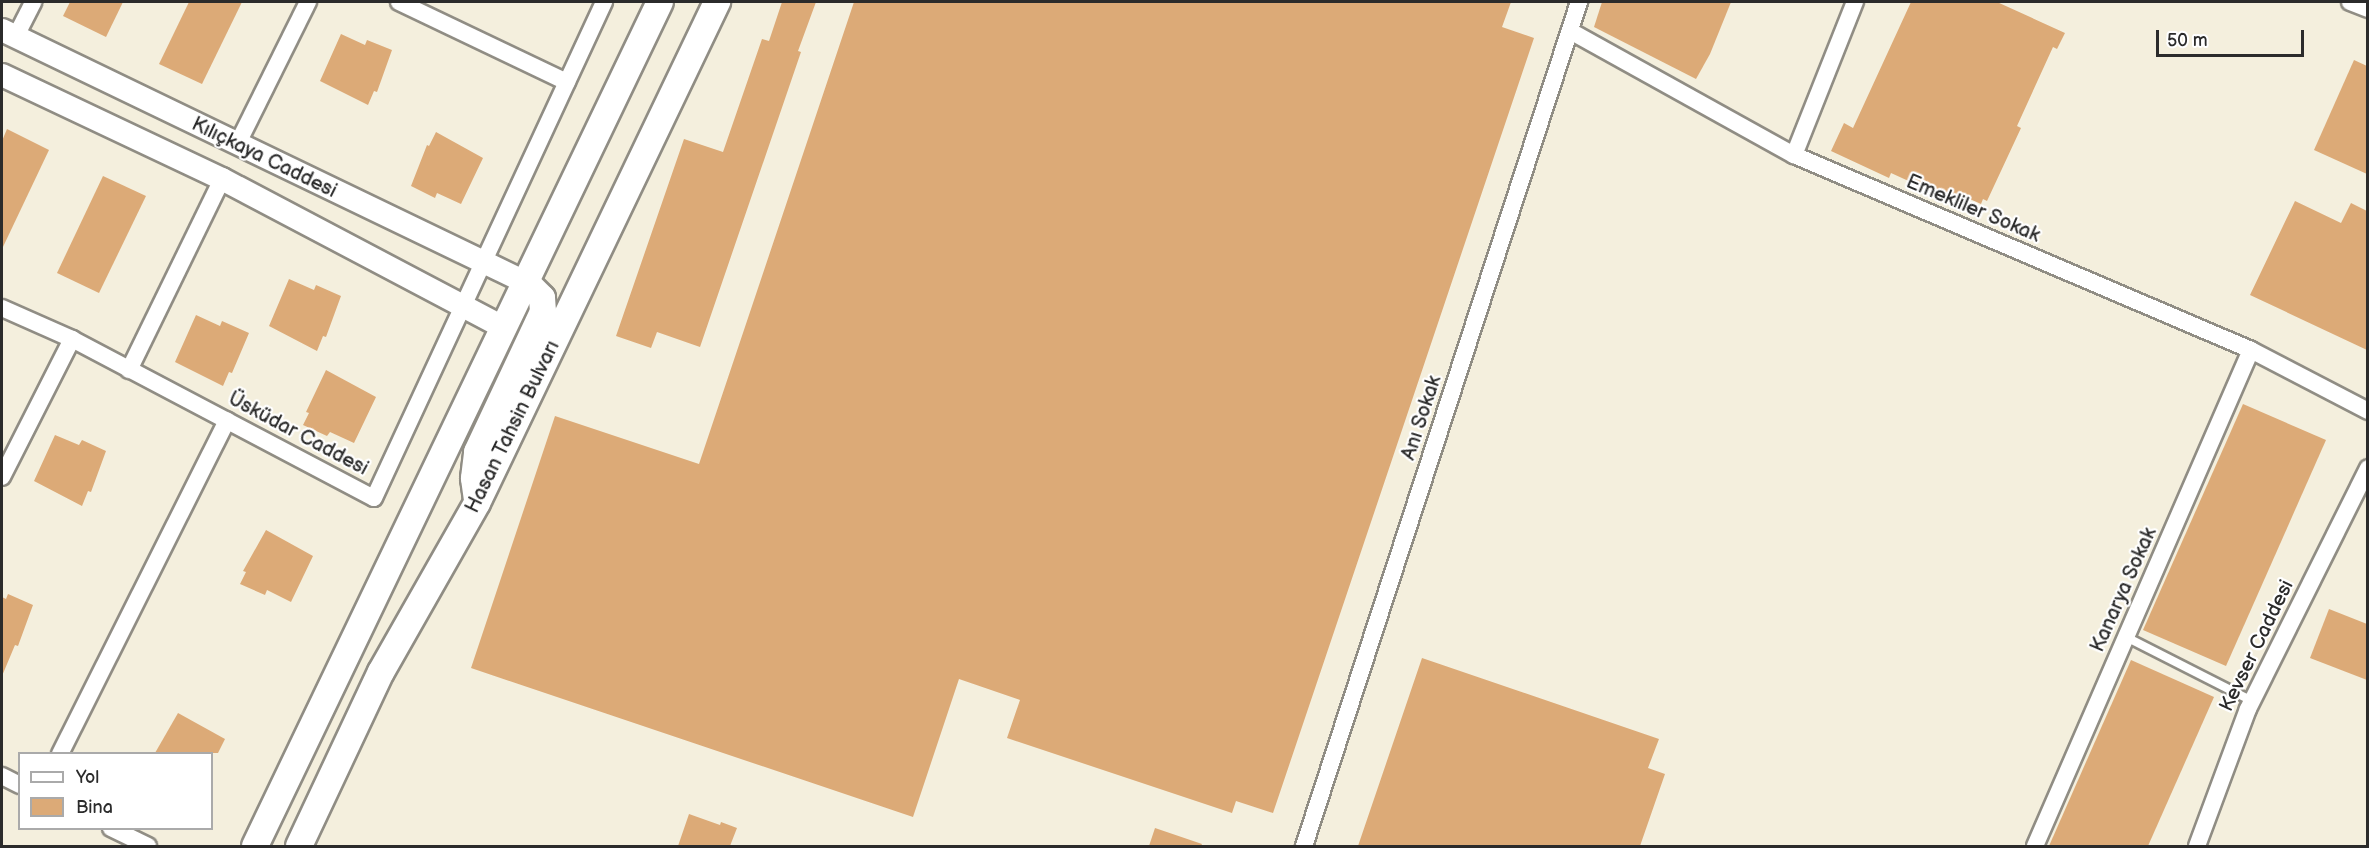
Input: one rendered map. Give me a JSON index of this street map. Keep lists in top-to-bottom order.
{
  "streets": {
    "main road": ["Hasan Tahsin Bulvarı"],
    "street": [
      "Kılıçkaya Caddesi",
      "Emekliler Sokak",
      "Anı Sokak",
      "Üsküdar Caddesi",
      "Kanarya Sokak",
      "Kevser Caddesi"
    ]
  },
  "crossings": [
    ["Kılıçkaya Caddesi", "Üsküdar Caddesi"],
    ["Emekliler Sokak", "Anı Sokak"],
    ["Emekliler Sokak", "Kanarya Sokak"]
  ],
  "legend": ["Yol", "Bina"],
  "scale_bar": "50 m"
}
